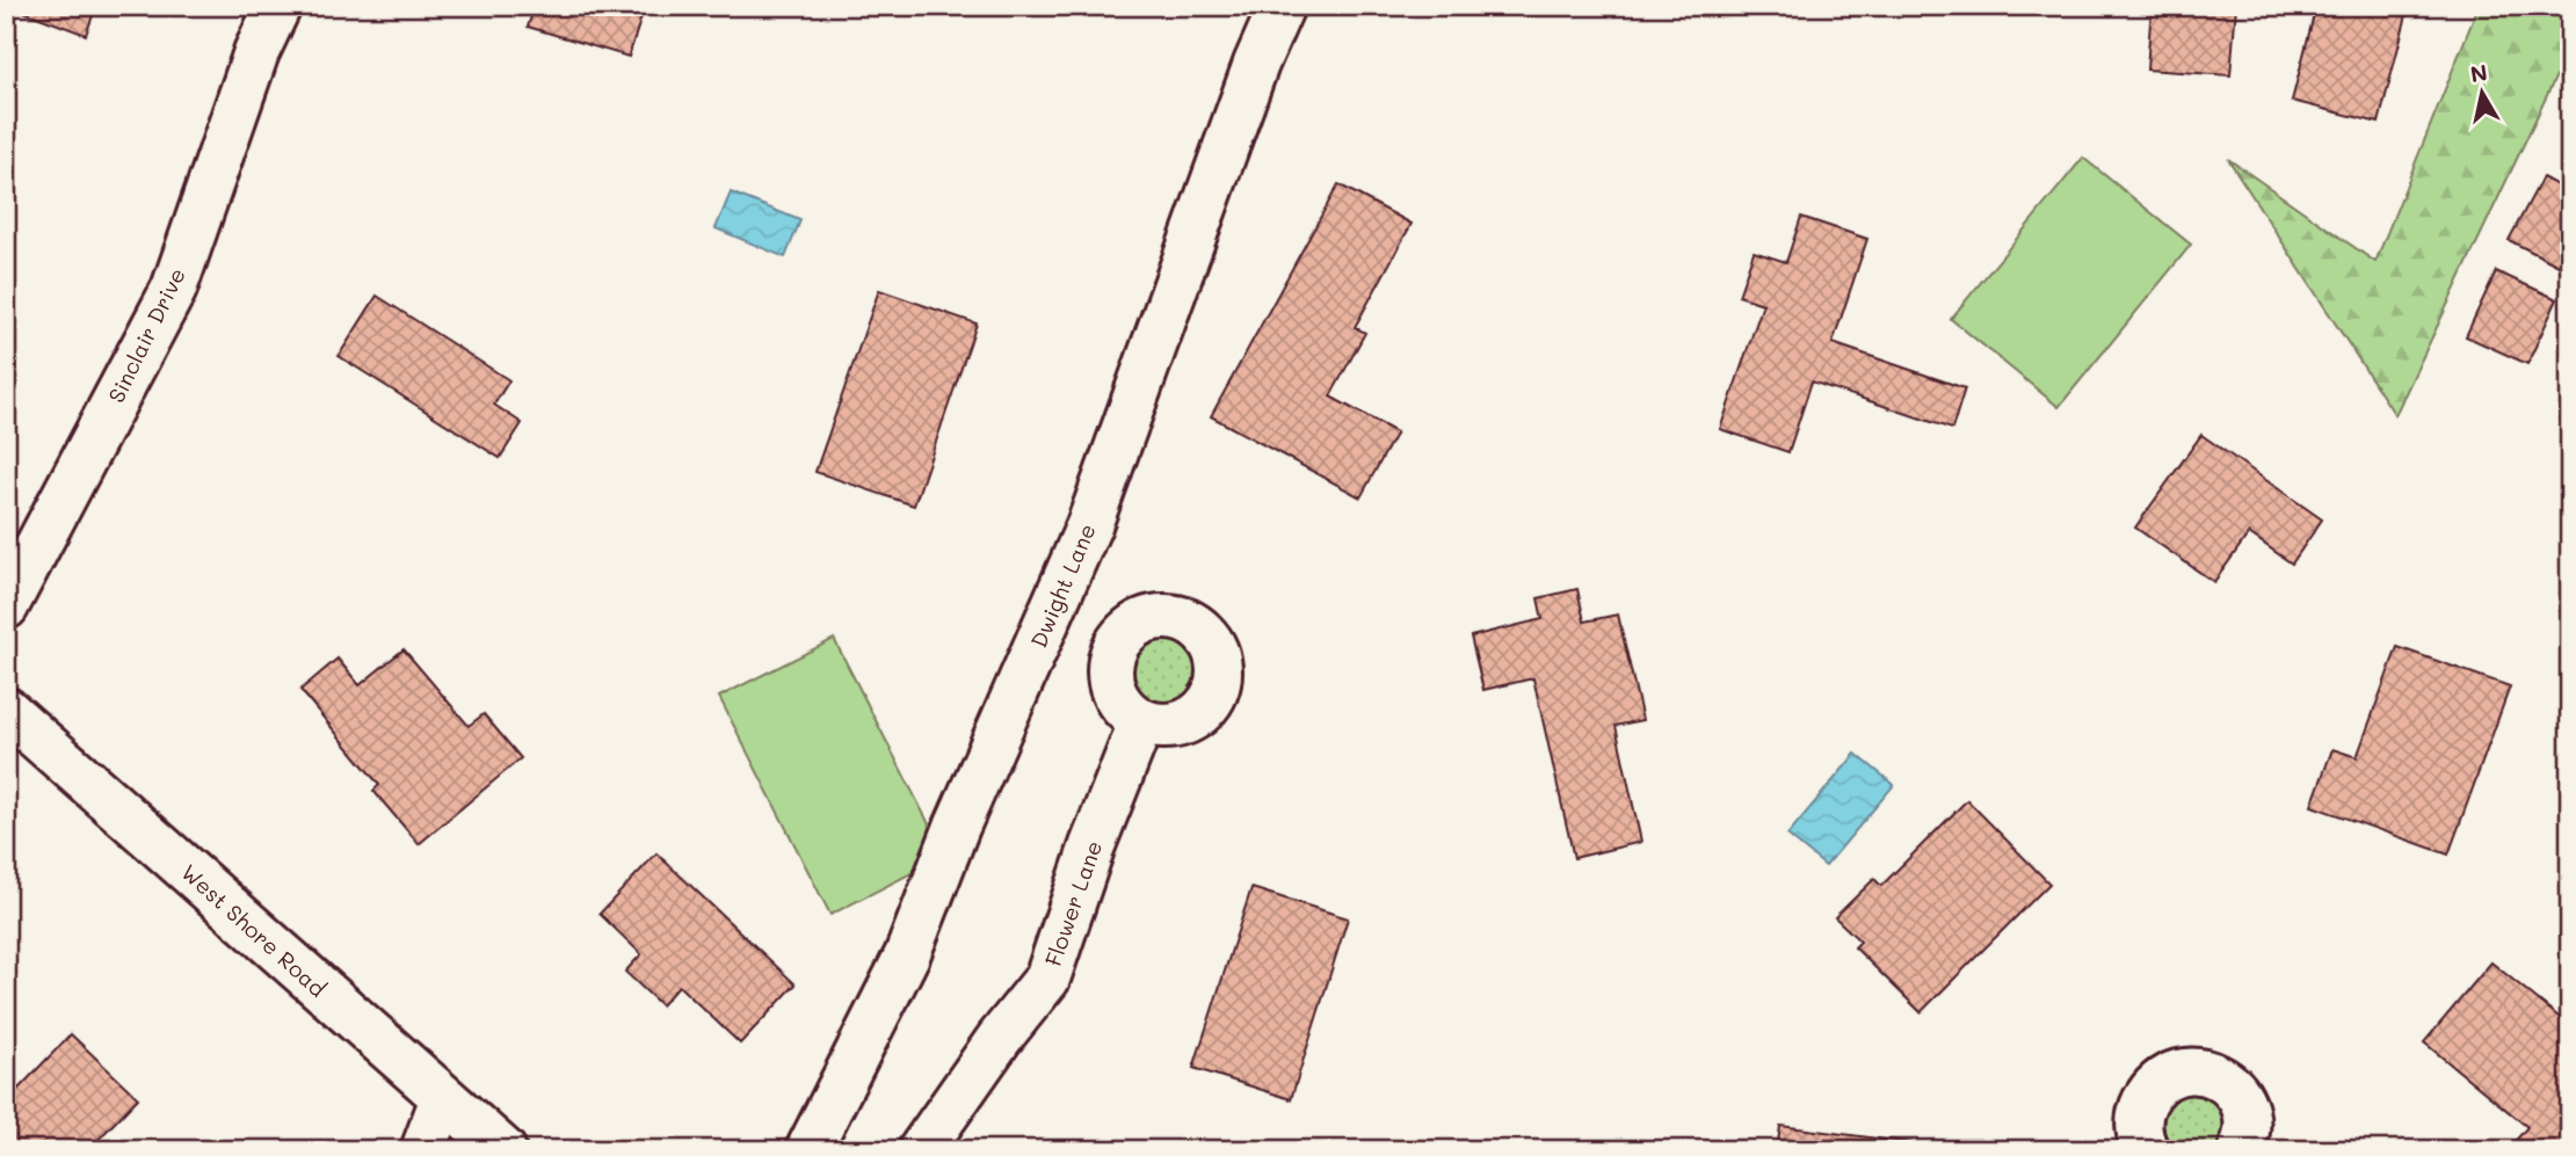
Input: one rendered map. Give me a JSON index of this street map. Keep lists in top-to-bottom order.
{
  "streets": {
    "street": [
      "Sinclair Drive",
      "Dwight Lane",
      "Flower Lane",
      "West Shore Road"
    ]
  },
  "north": "top"
}
